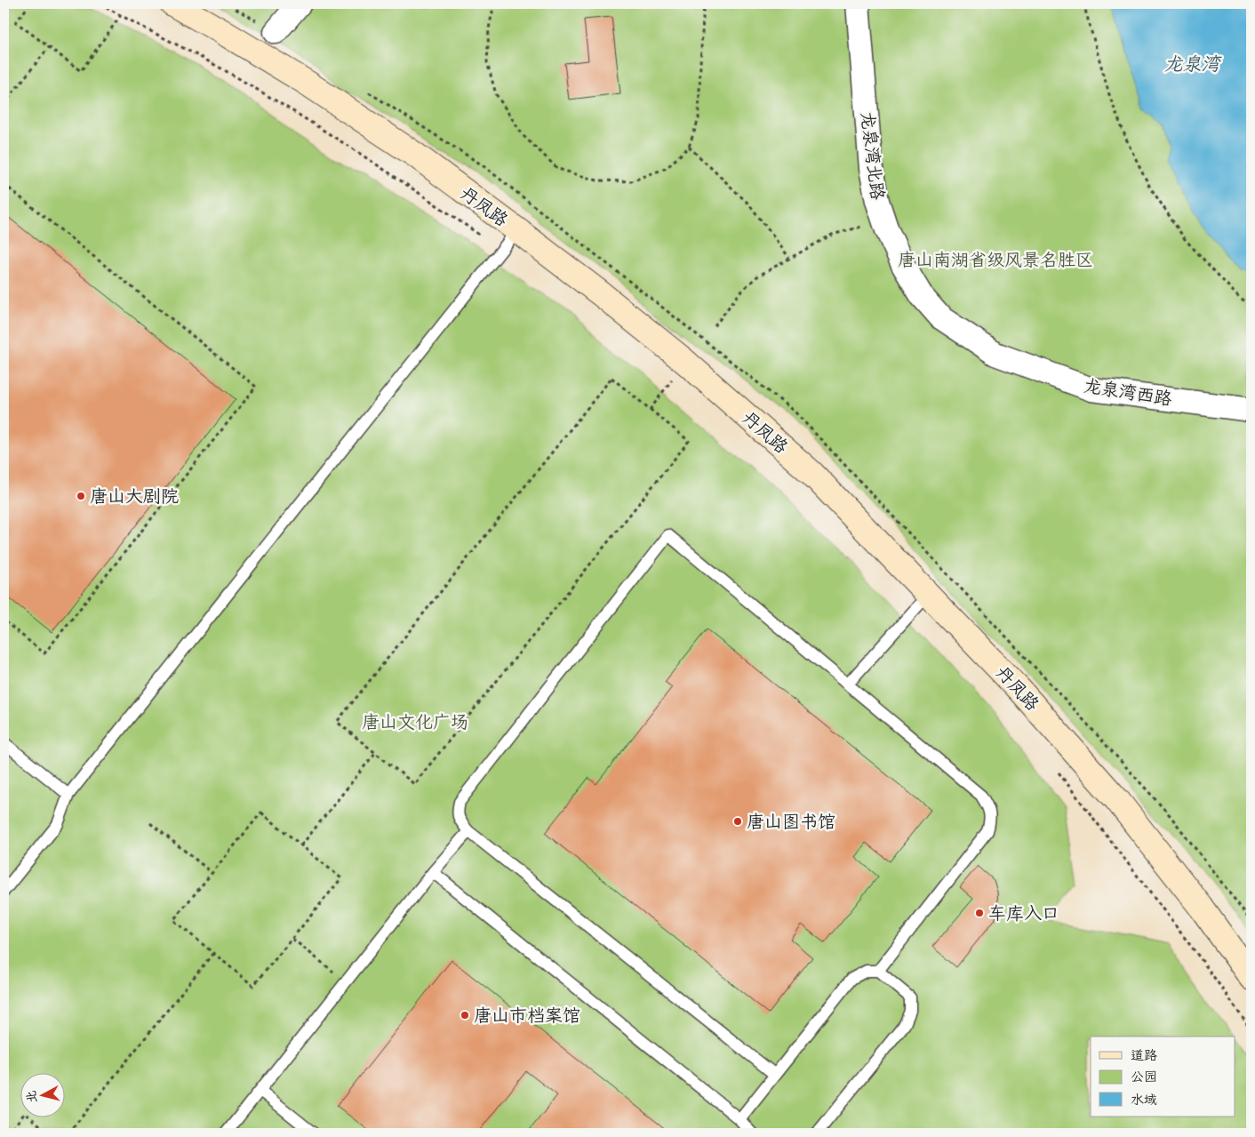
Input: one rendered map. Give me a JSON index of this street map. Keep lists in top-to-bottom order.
{
  "streets": {
    "main road": ["丹凤路"],
    "street": ["龙泉湾北路", "龙泉湾西路"]
  },
  "crossings": [
    ["龙泉湾北路", "龙泉湾西路"]
  ],
  "water": ["龙泉湾"],
  "parks": ["唐山南湖省级风景名胜区", "唐山文化广场"],
  "places": [
    "唐山大剧院",
    "唐山图书馆",
    "车库入口",
    "唐山市档案馆"
  ],
  "legend": ["道路", "公园", "水域"],
  "north": "left"
}
